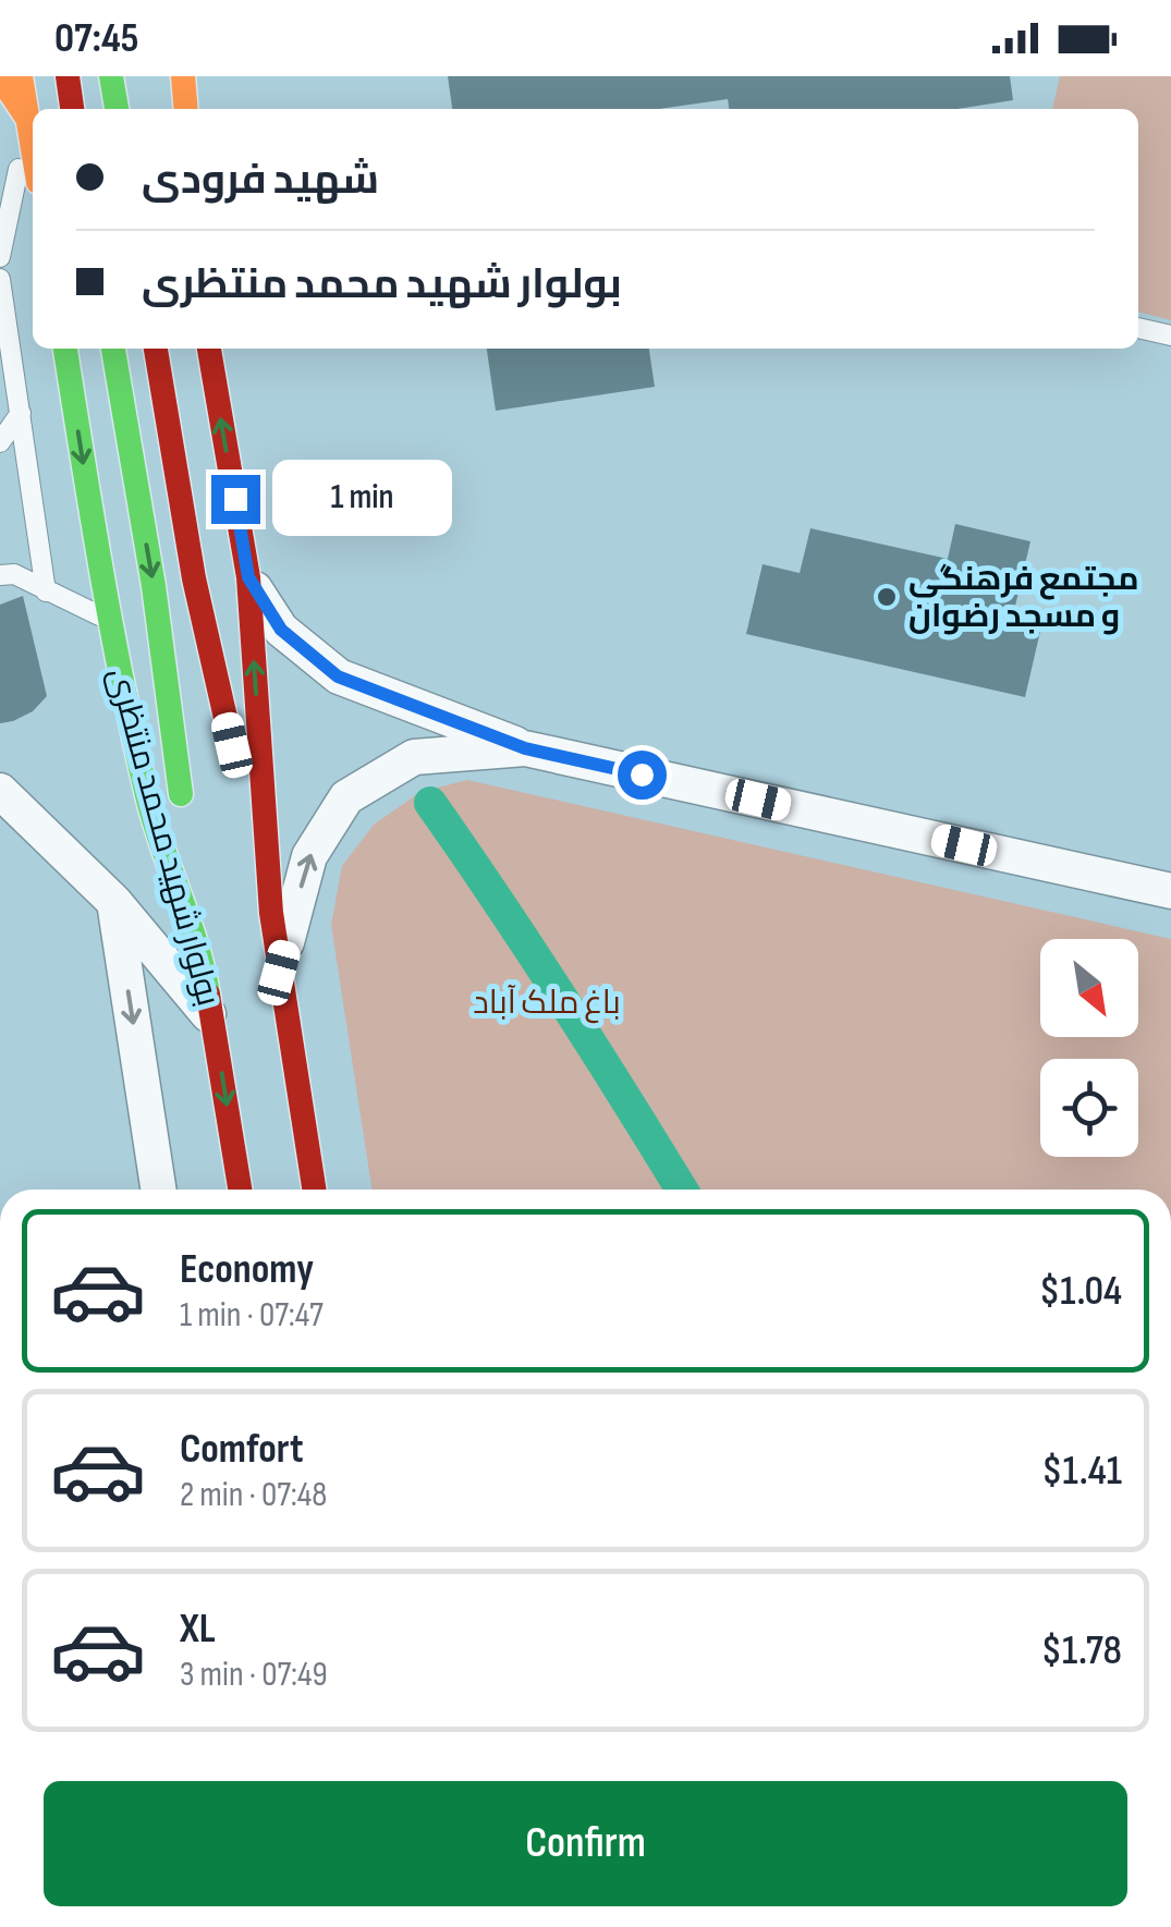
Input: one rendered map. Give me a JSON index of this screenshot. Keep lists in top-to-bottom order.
{
  "streets": {
    "main road": ["بولوار شهید محمد منتظری"]
  },
  "parks": ["باغ ملک آباد"],
  "places": ["مجتمع فرهنگی و مسجد رضوان"],
  "north": "bottom right",
  "page": {
    "status": "07:45",
    "banner": ["شهید فرودی", "بولوار شهید محمد منتظری"],
    "bubble": "1 min",
    "list": [
      {
        "name": "Economy",
        "note": "1 min · 07:47",
        "value": "$1.04"
      },
      {
        "name": "Comfort",
        "note": "2 min · 07:48",
        "value": "$1.41"
      },
      {
        "name": "XL",
        "note": "3 min · 07:49",
        "value": "$1.78"
      }
    ],
    "buttons": "Confirm"
  }
}
